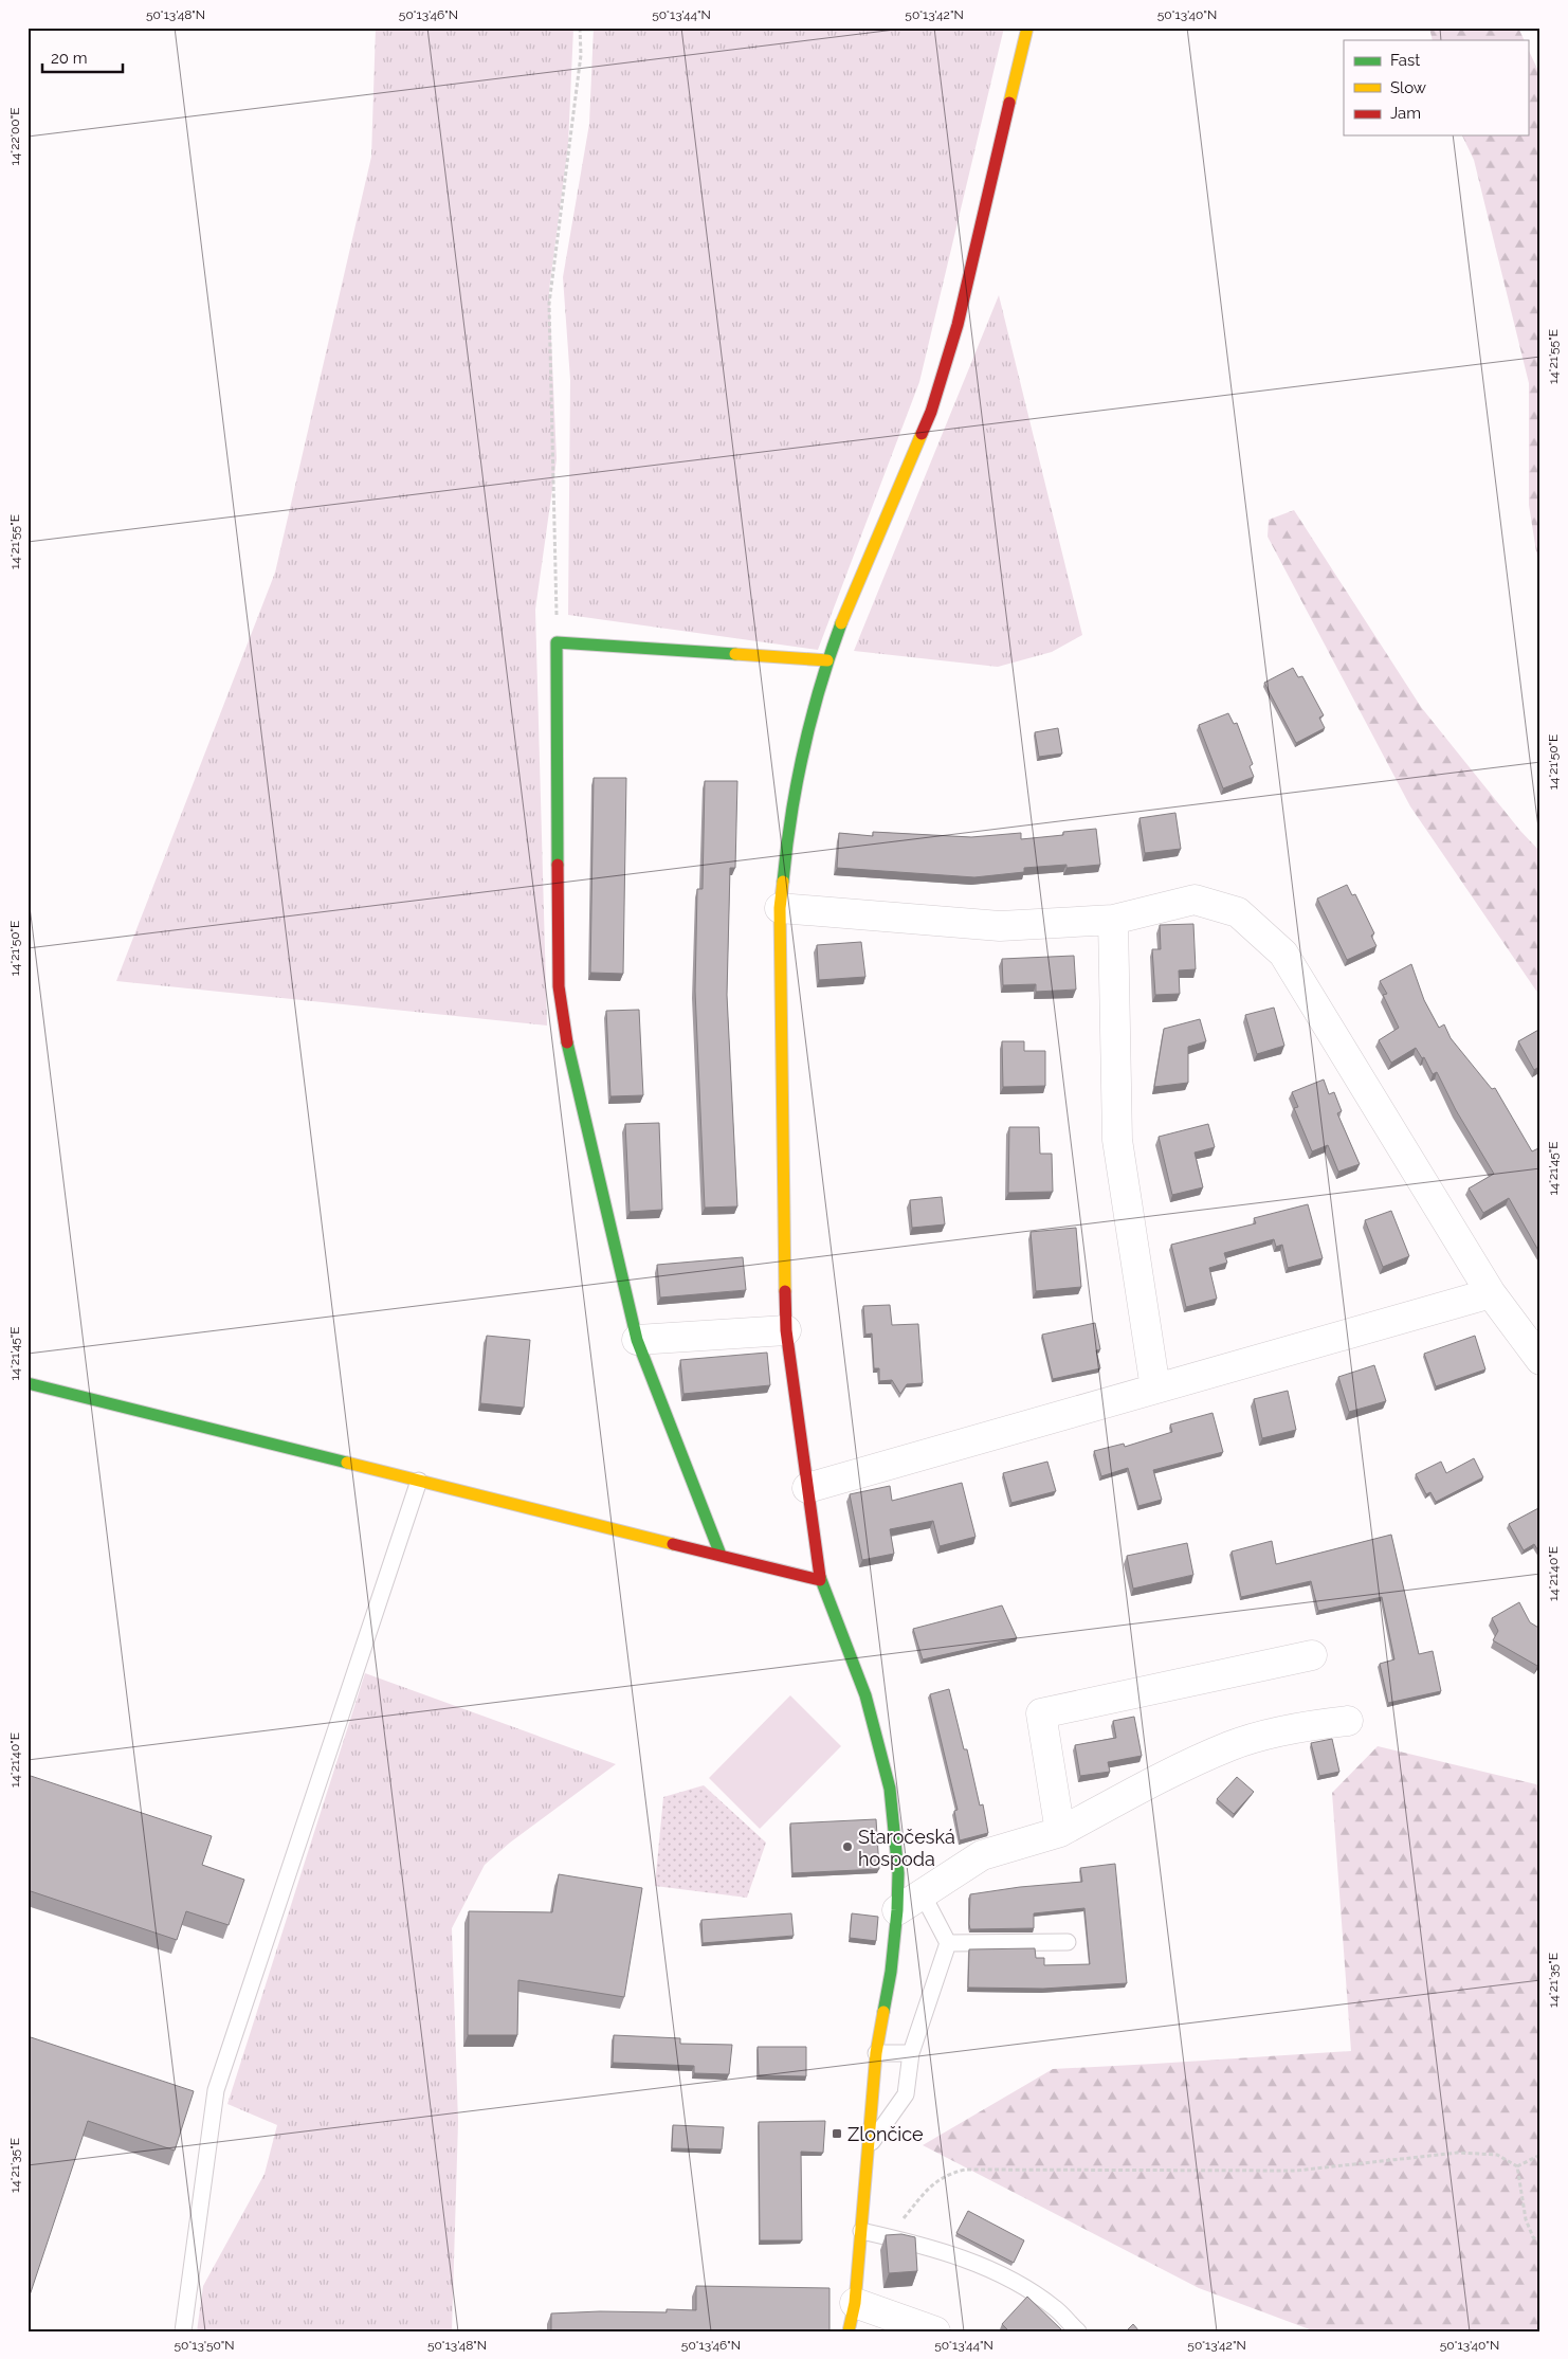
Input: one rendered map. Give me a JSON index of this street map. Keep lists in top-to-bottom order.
{
  "places": {
    "other": ["Staročeská hospoda"],
    "transit": ["Zlončice"]
  },
  "legend": ["Fast", "Slow", "Jam"],
  "scale_bar": "20 m",
  "coordinates": [
    "50°13'48\"N",
    "50°13'46\"N",
    "50°13'44\"N",
    "50°13'42\"N",
    "50°13'40\"N",
    "14°22'00\"E",
    "14°21'55\"E",
    "14°21'50\"E",
    "14°21'45\"E",
    "14°21'40\"E",
    "14°21'35\"E",
    "50°13'50\"N"
  ]
}
